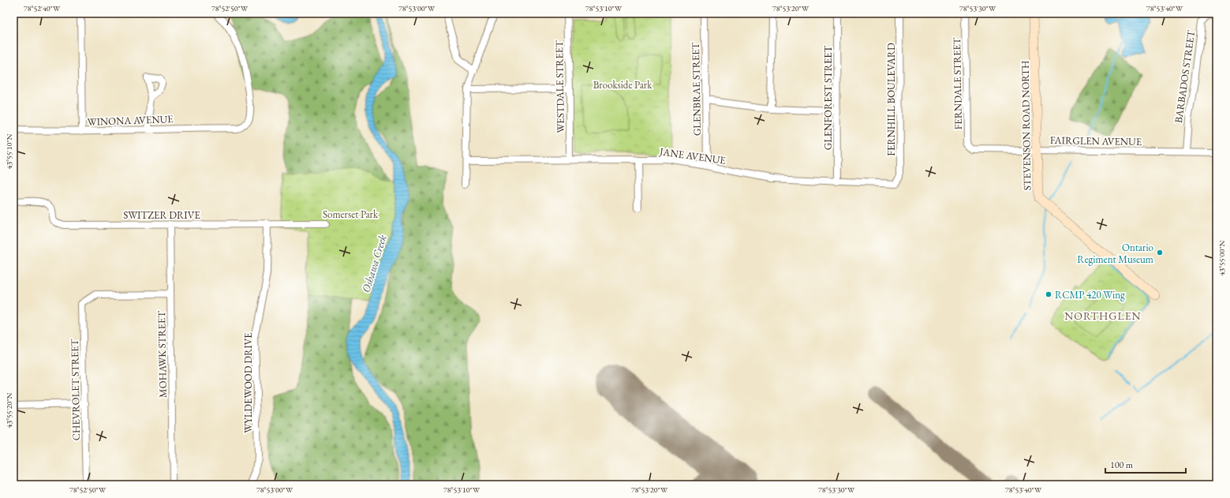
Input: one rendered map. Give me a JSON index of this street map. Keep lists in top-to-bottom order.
{
  "streets": {
    "street": [
      "BARBADOS STREET",
      "FERNDALE STREET",
      "WESTDALE STREET",
      "GLENBRAE STREET",
      "GLENFOREST STREET",
      "FERNHILL BOULEVARD",
      "WINONA AVENUE",
      "STEVENSON ROAD NORTH",
      "FAIRGLEN AVENUE",
      "JANE AVENUE",
      "SWITZER DRIVE",
      "MOHAWK STREET",
      "WYLDEWOOD DRIVE",
      "CHEVROLET STREET"
    ]
  },
  "crossings": [
    ["BARBADOS STREET", "FAIRGLEN AVENUE"],
    ["FERNDALE STREET", "FAIRGLEN AVENUE"],
    ["WESTDALE STREET", "JANE AVENUE"],
    ["GLENBRAE STREET", "JANE AVENUE"],
    ["GLENFOREST STREET", "JANE AVENUE"],
    ["FERNHILL BOULEVARD", "JANE AVENUE"],
    ["STEVENSON ROAD NORTH", "FAIRGLEN AVENUE"],
    ["SWITZER DRIVE", "MOHAWK STREET"],
    ["SWITZER DRIVE", "WYLDEWOOD DRIVE"],
    ["MOHAWK STREET", "CHEVROLET STREET"]
  ],
  "districts": ["NORTHGLEN"],
  "water": ["Oshawa Creek"],
  "parks": ["Brookside Park", "Somerset Park"],
  "places": ["Ontario Regiment Museum", "RCMP 420 Wing"],
  "scale_bar": "100 m",
  "coordinates": [
    "78°52'40\"W",
    "78°52'50\"W",
    "78°53'00\"W",
    "78°53'10\"W",
    "78°53'20\"W",
    "78°53'30\"W",
    "78°53'40\"W",
    "43°55'10\"N",
    "43°55'00\"N",
    "43°55'20\"N"
  ]
}
